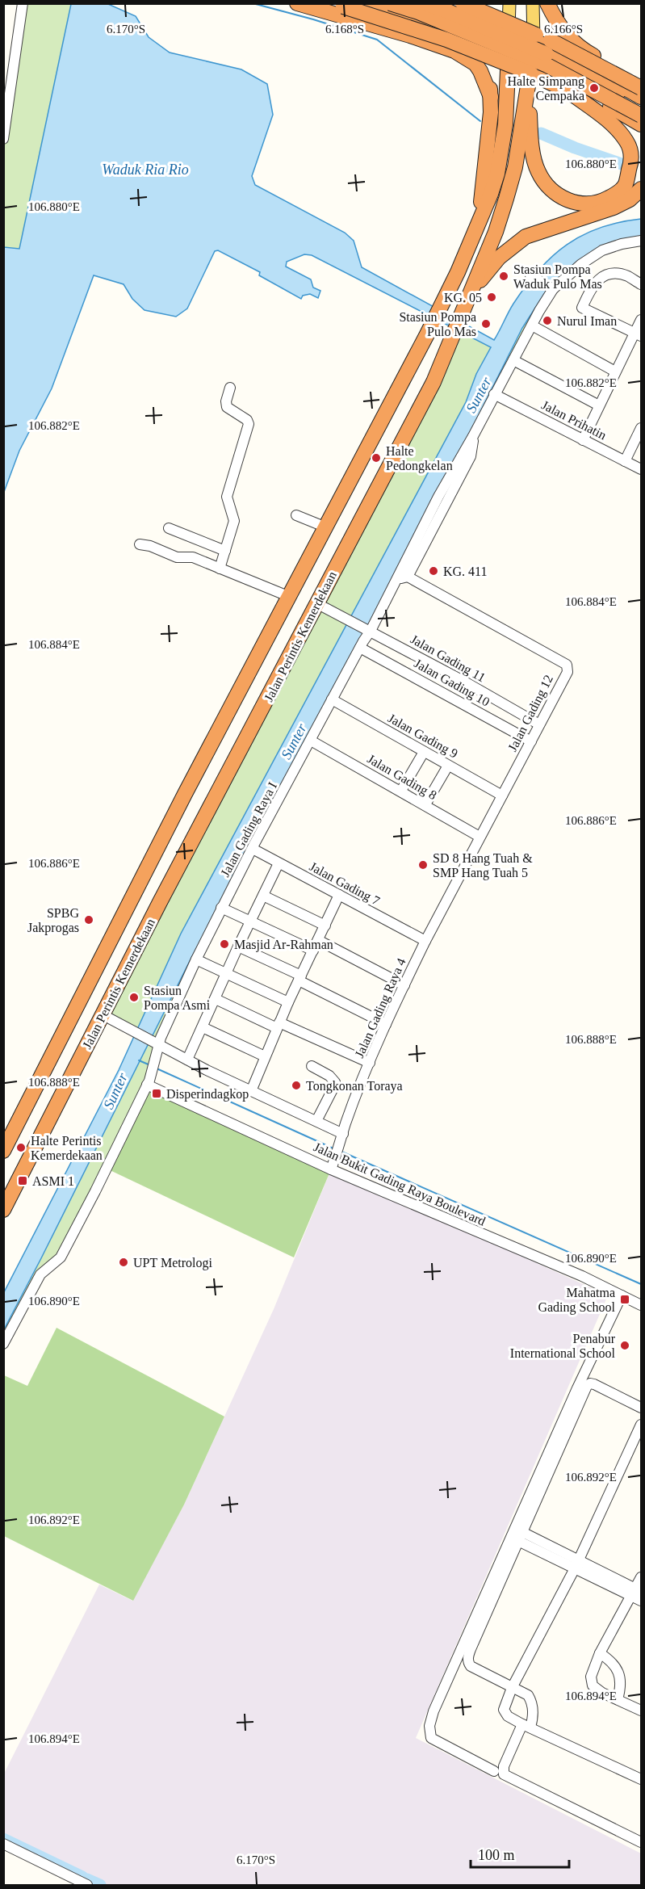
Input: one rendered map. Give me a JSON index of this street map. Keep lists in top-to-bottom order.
{
  "streets": {
    "highway": ["Jalan Perintis Kemerdekaan"],
    "street": [
      "Jalan Prihatin",
      "Jalan Gading 11",
      "Jalan Gading 10",
      "Jalan Gading 12",
      "Jalan Gading 9",
      "Jalan Gading 8",
      "Jalan Gading Raya I",
      "Jalan Gading 7",
      "Jalan Gading Raya 4",
      "Jalan Bukit Gading Raya Boulevard"
    ]
  },
  "crossings": [
    ["Jalan Prihatin", "Jalan Gading Raya I"],
    ["Jalan Perintis Kemerdekaan", "Jalan Gading 11"],
    ["Jalan Perintis Kemerdekaan", "Jalan Bukit Gading Raya Boulevard"],
    ["Jalan Gading 11", "Jalan Gading 12"],
    ["Jalan Gading 11", "Jalan Gading Raya I"],
    ["Jalan Gading 10", "Jalan Gading 12"],
    ["Jalan Gading 10", "Jalan Gading Raya I"],
    ["Jalan Gading 12", "Jalan Gading 9"],
    ["Jalan Gading 12", "Jalan Gading 8"],
    ["Jalan Gading 12", "Jalan Gading Raya I"],
    ["Jalan Gading 12", "Jalan Gading 7"],
    ["Jalan Gading 12", "Jalan Gading Raya 4"],
    ["Jalan Gading 9", "Jalan Gading Raya I"],
    ["Jalan Gading 8", "Jalan Gading Raya I"],
    ["Jalan Gading Raya I", "Jalan Gading 7"],
    ["Jalan Gading Raya I", "Jalan Bukit Gading Raya Boulevard"],
    ["Jalan Gading 7", "Jalan Gading Raya 4"],
    ["Jalan Gading Raya 4", "Jalan Bukit Gading Raya Boulevard"]
  ],
  "water": ["Waduk Ria Rio", "Sunter"],
  "places": {
    "other": [
      "Halte Simpang Cempaka",
      "Stasiun Pompa Waduk Pulo Mas",
      "KG. 05",
      "Nurul Iman",
      "Stasiun Pompa Pulo Mas",
      "Halte Pedongkelan",
      "KG. 411",
      "SD 8 Hang Tuah & SMP Hang Tuah 5",
      "SPBG Jakprogas",
      "Masjid Ar-Rahman",
      "Stasiun Pompa Asmi",
      "Tongkonan Toraya",
      "Halte Perintis Kemerdekaan",
      "UPT Metrologi",
      "Penabur International School"
    ],
    "transit": ["Disperindagkop", "ASMI 1", "Mahatma Gading School"]
  },
  "scale_bar": "100 m",
  "coordinates": [
    "6.170°S",
    "6.168°S",
    "6.166°S",
    "106.880°E",
    "106.882°E",
    "106.884°E",
    "106.886°E",
    "106.888°E",
    "106.890°E",
    "106.892°E",
    "106.894°E"
  ]
}
